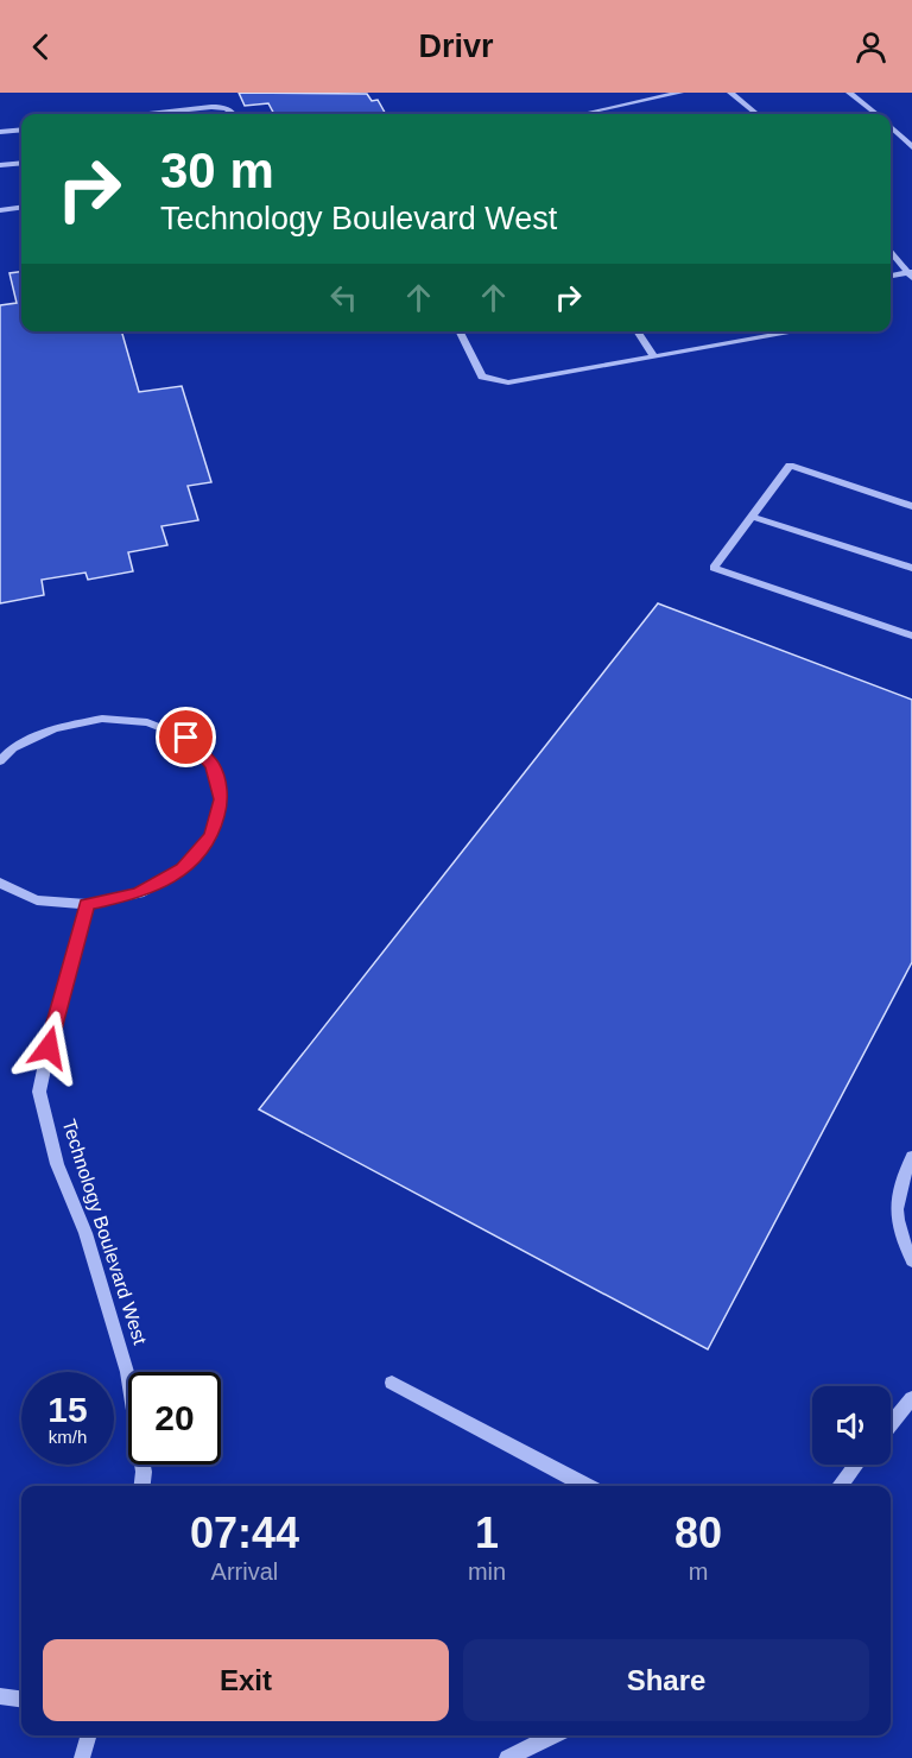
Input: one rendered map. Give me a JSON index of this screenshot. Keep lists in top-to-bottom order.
{
  "streets": {
    "street": ["Technology Boulevard West"]
  },
  "page": {
    "header": "Drivr",
    "turn": ["30 m", "Technology Boulevard West"],
    "speed": "15 km/h",
    "limit": "20",
    "eta": [
      "07:44",
      "Arrival",
      "1",
      "min",
      "80",
      "m"
    ],
    "buttons": ["Exit", "Share"]
  }
}
